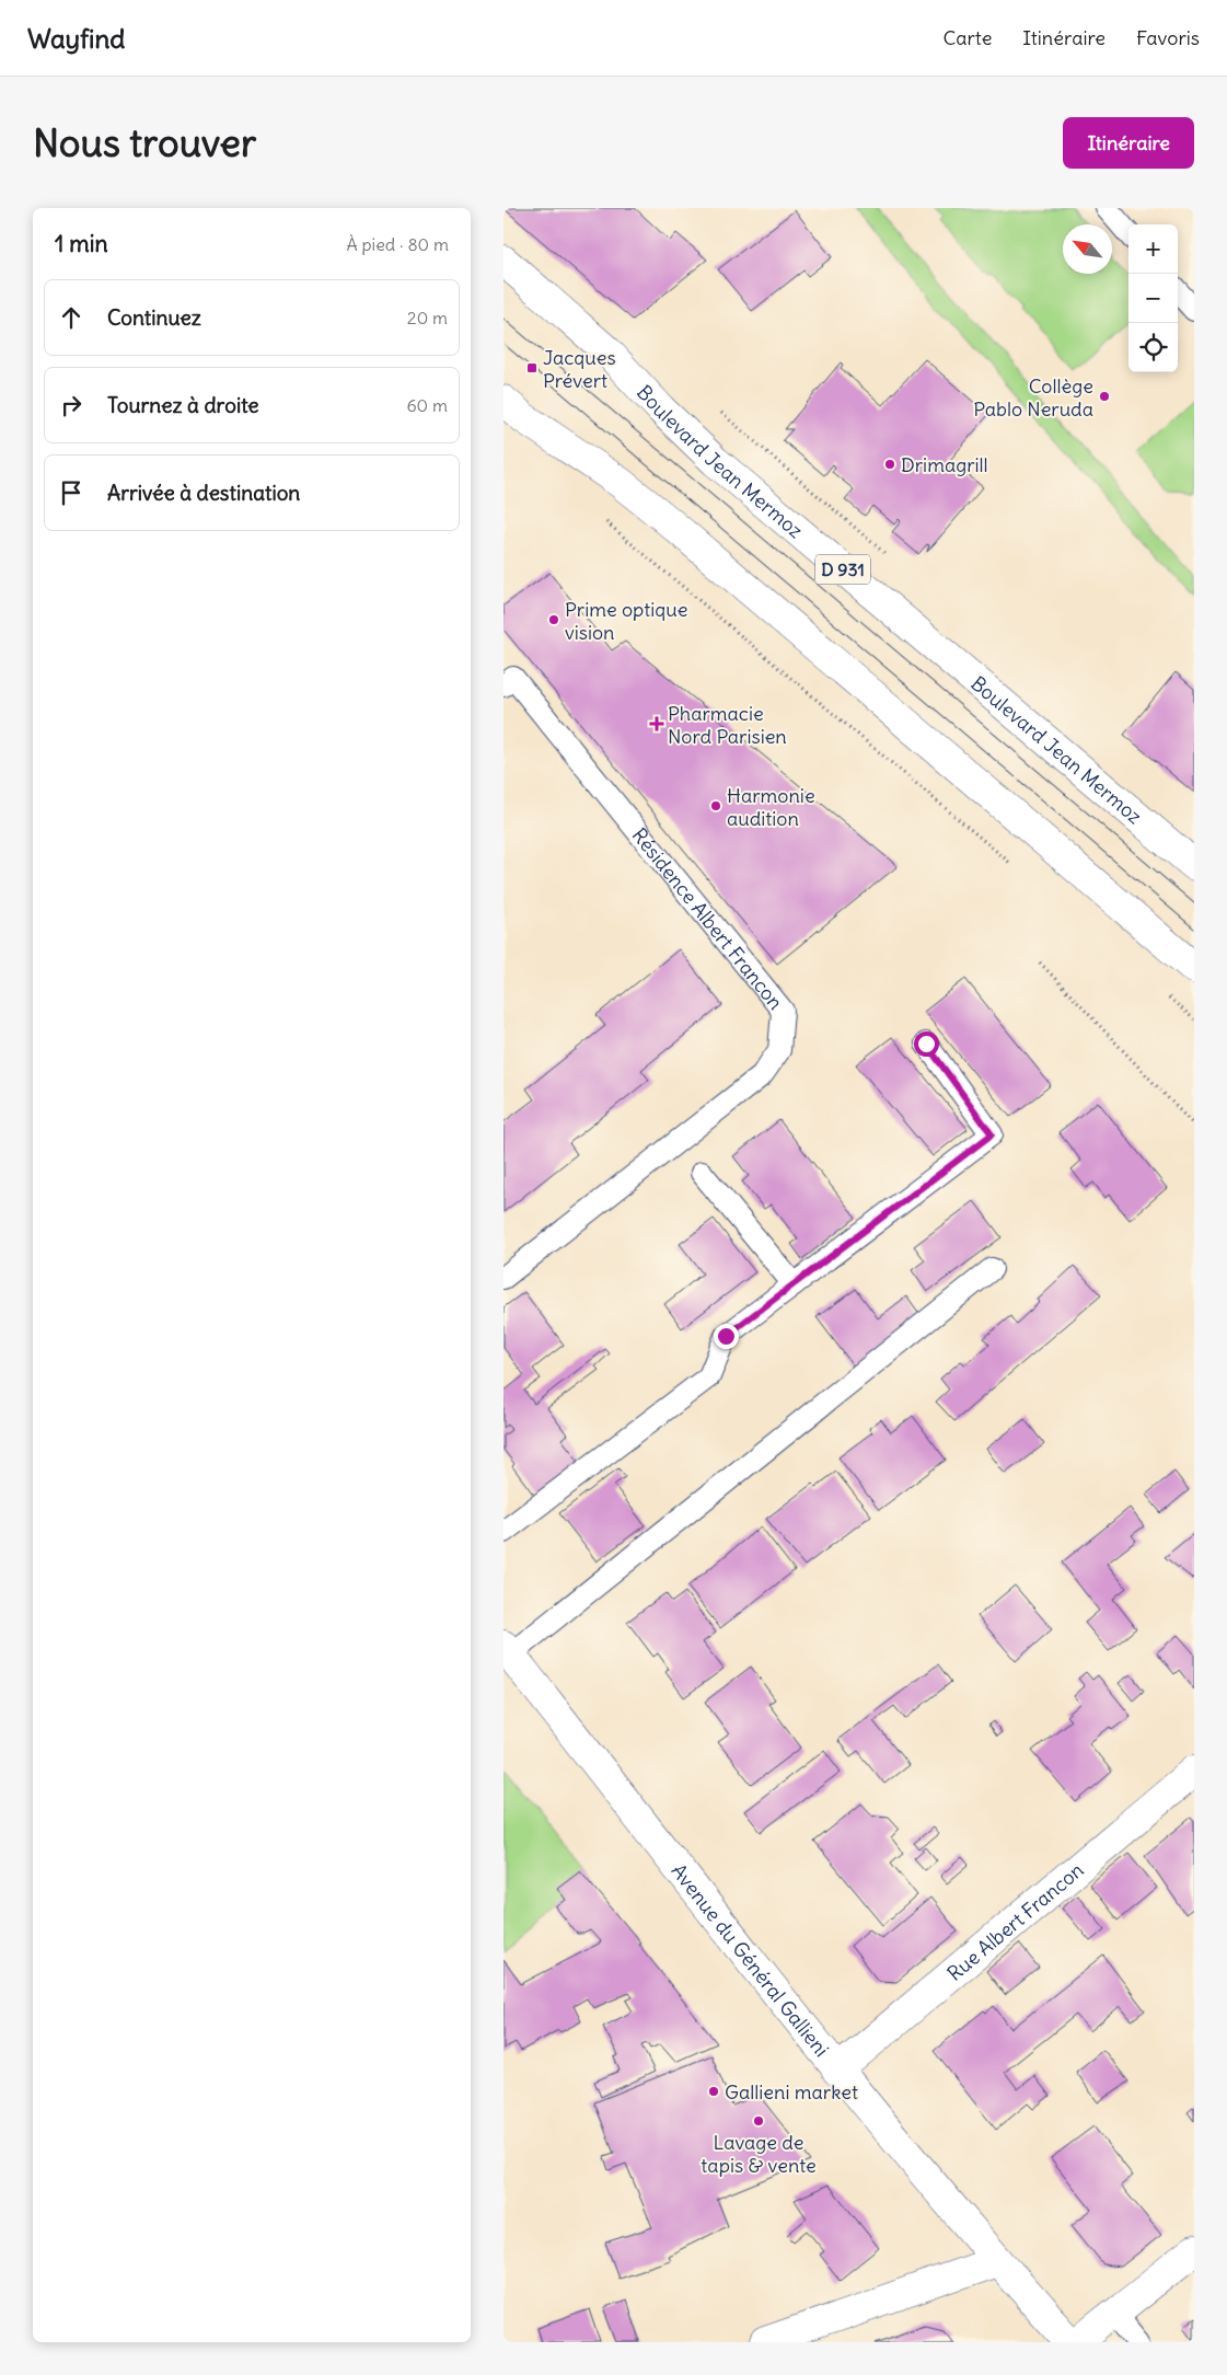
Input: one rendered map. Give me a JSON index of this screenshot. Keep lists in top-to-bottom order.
{
  "streets": {
    "main road": [
      "Boulevard Jean Mermoz",
      "D 931",
      "Rue Albert Francon",
      "Avenue du Général Gallieni"
    ],
    "lane": ["Résidence Albert Francon"]
  },
  "crossings": [
    ["Rue Albert Francon", "Avenue du Général Gallieni"]
  ],
  "places": {
    "transit": ["Jacques Prévert"],
    "other": [
      "Collège Pablo Neruda",
      "Drimagrill",
      "Prime optique vision",
      "Harmonie audition",
      "Gallieni market",
      "Lavage de tapis & vente"
    ],
    "health": ["Pharmacie Nord Parisien"]
  },
  "north": "top left",
  "page": {
    "header": "Wayfind",
    "nav": ["Carte", "Itinéraire", "Favoris"],
    "buttons": "Itinéraire",
    "title": "Nous trouver",
    "heading": ["1 min", "À pied · 80 m"],
    "map_buttons": ["+", "−"],
    "list": [
      ["Continuez", "20 m"],
      ["Tournez à droite", "60 m"],
      "Arrivée à destination"
    ]
  }
}
